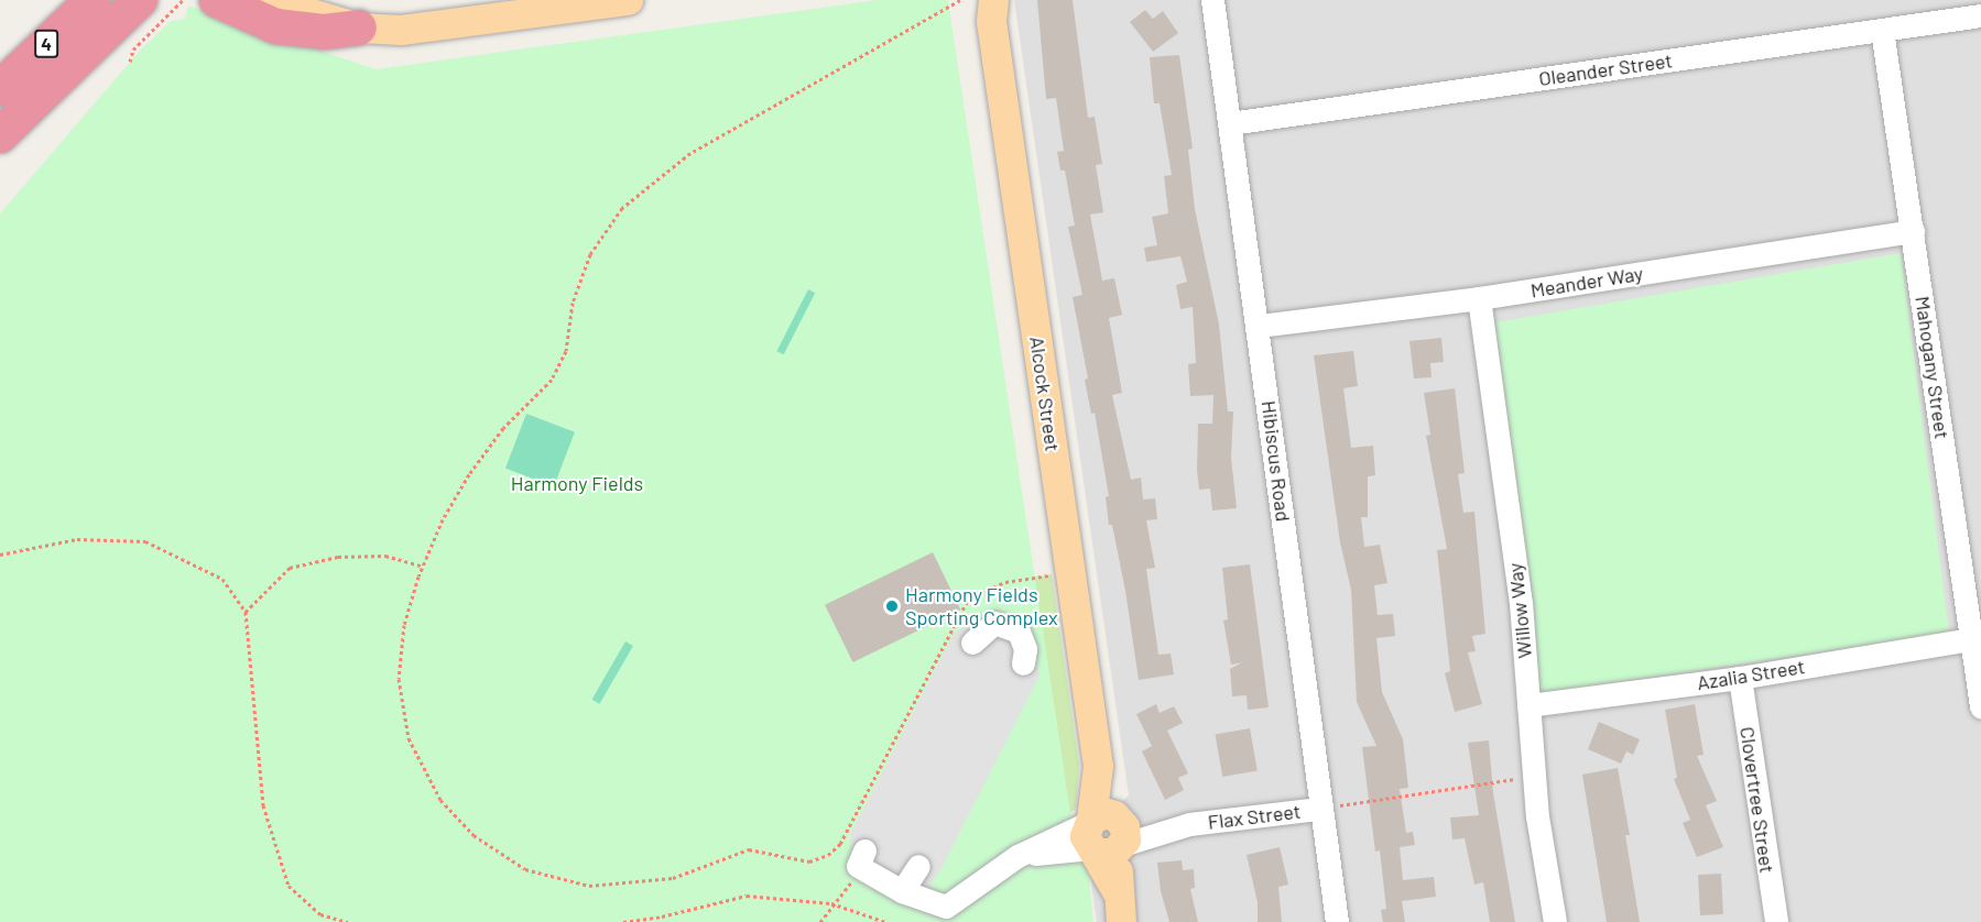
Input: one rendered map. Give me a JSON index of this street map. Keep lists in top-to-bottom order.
{
  "streets": {
    "highway": ["4"],
    "main road": ["Alcock Street"],
    "street": [
      "Oleander Street",
      "Meander Way",
      "Mahogany Street",
      "Hibiscus Road",
      "Willow Way",
      "Azalia Street",
      "Clovertree Street",
      "Flax Street"
    ]
  },
  "crossings": [
    ["Oleander Street", "Mahogany Street"],
    ["Oleander Street", "Hibiscus Road"],
    ["Meander Way", "Mahogany Street"],
    ["Meander Way", "Hibiscus Road"],
    ["Meander Way", "Willow Way"],
    ["Mahogany Street", "Azalia Street"],
    ["Alcock Street", "Flax Street"],
    ["Hibiscus Road", "Flax Street"],
    ["Willow Way", "Azalia Street"],
    ["Azalia Street", "Clovertree Street"]
  ],
  "parks": ["Harmony Fields"],
  "places": ["Harmony Fields Sporting Complex"]
}
